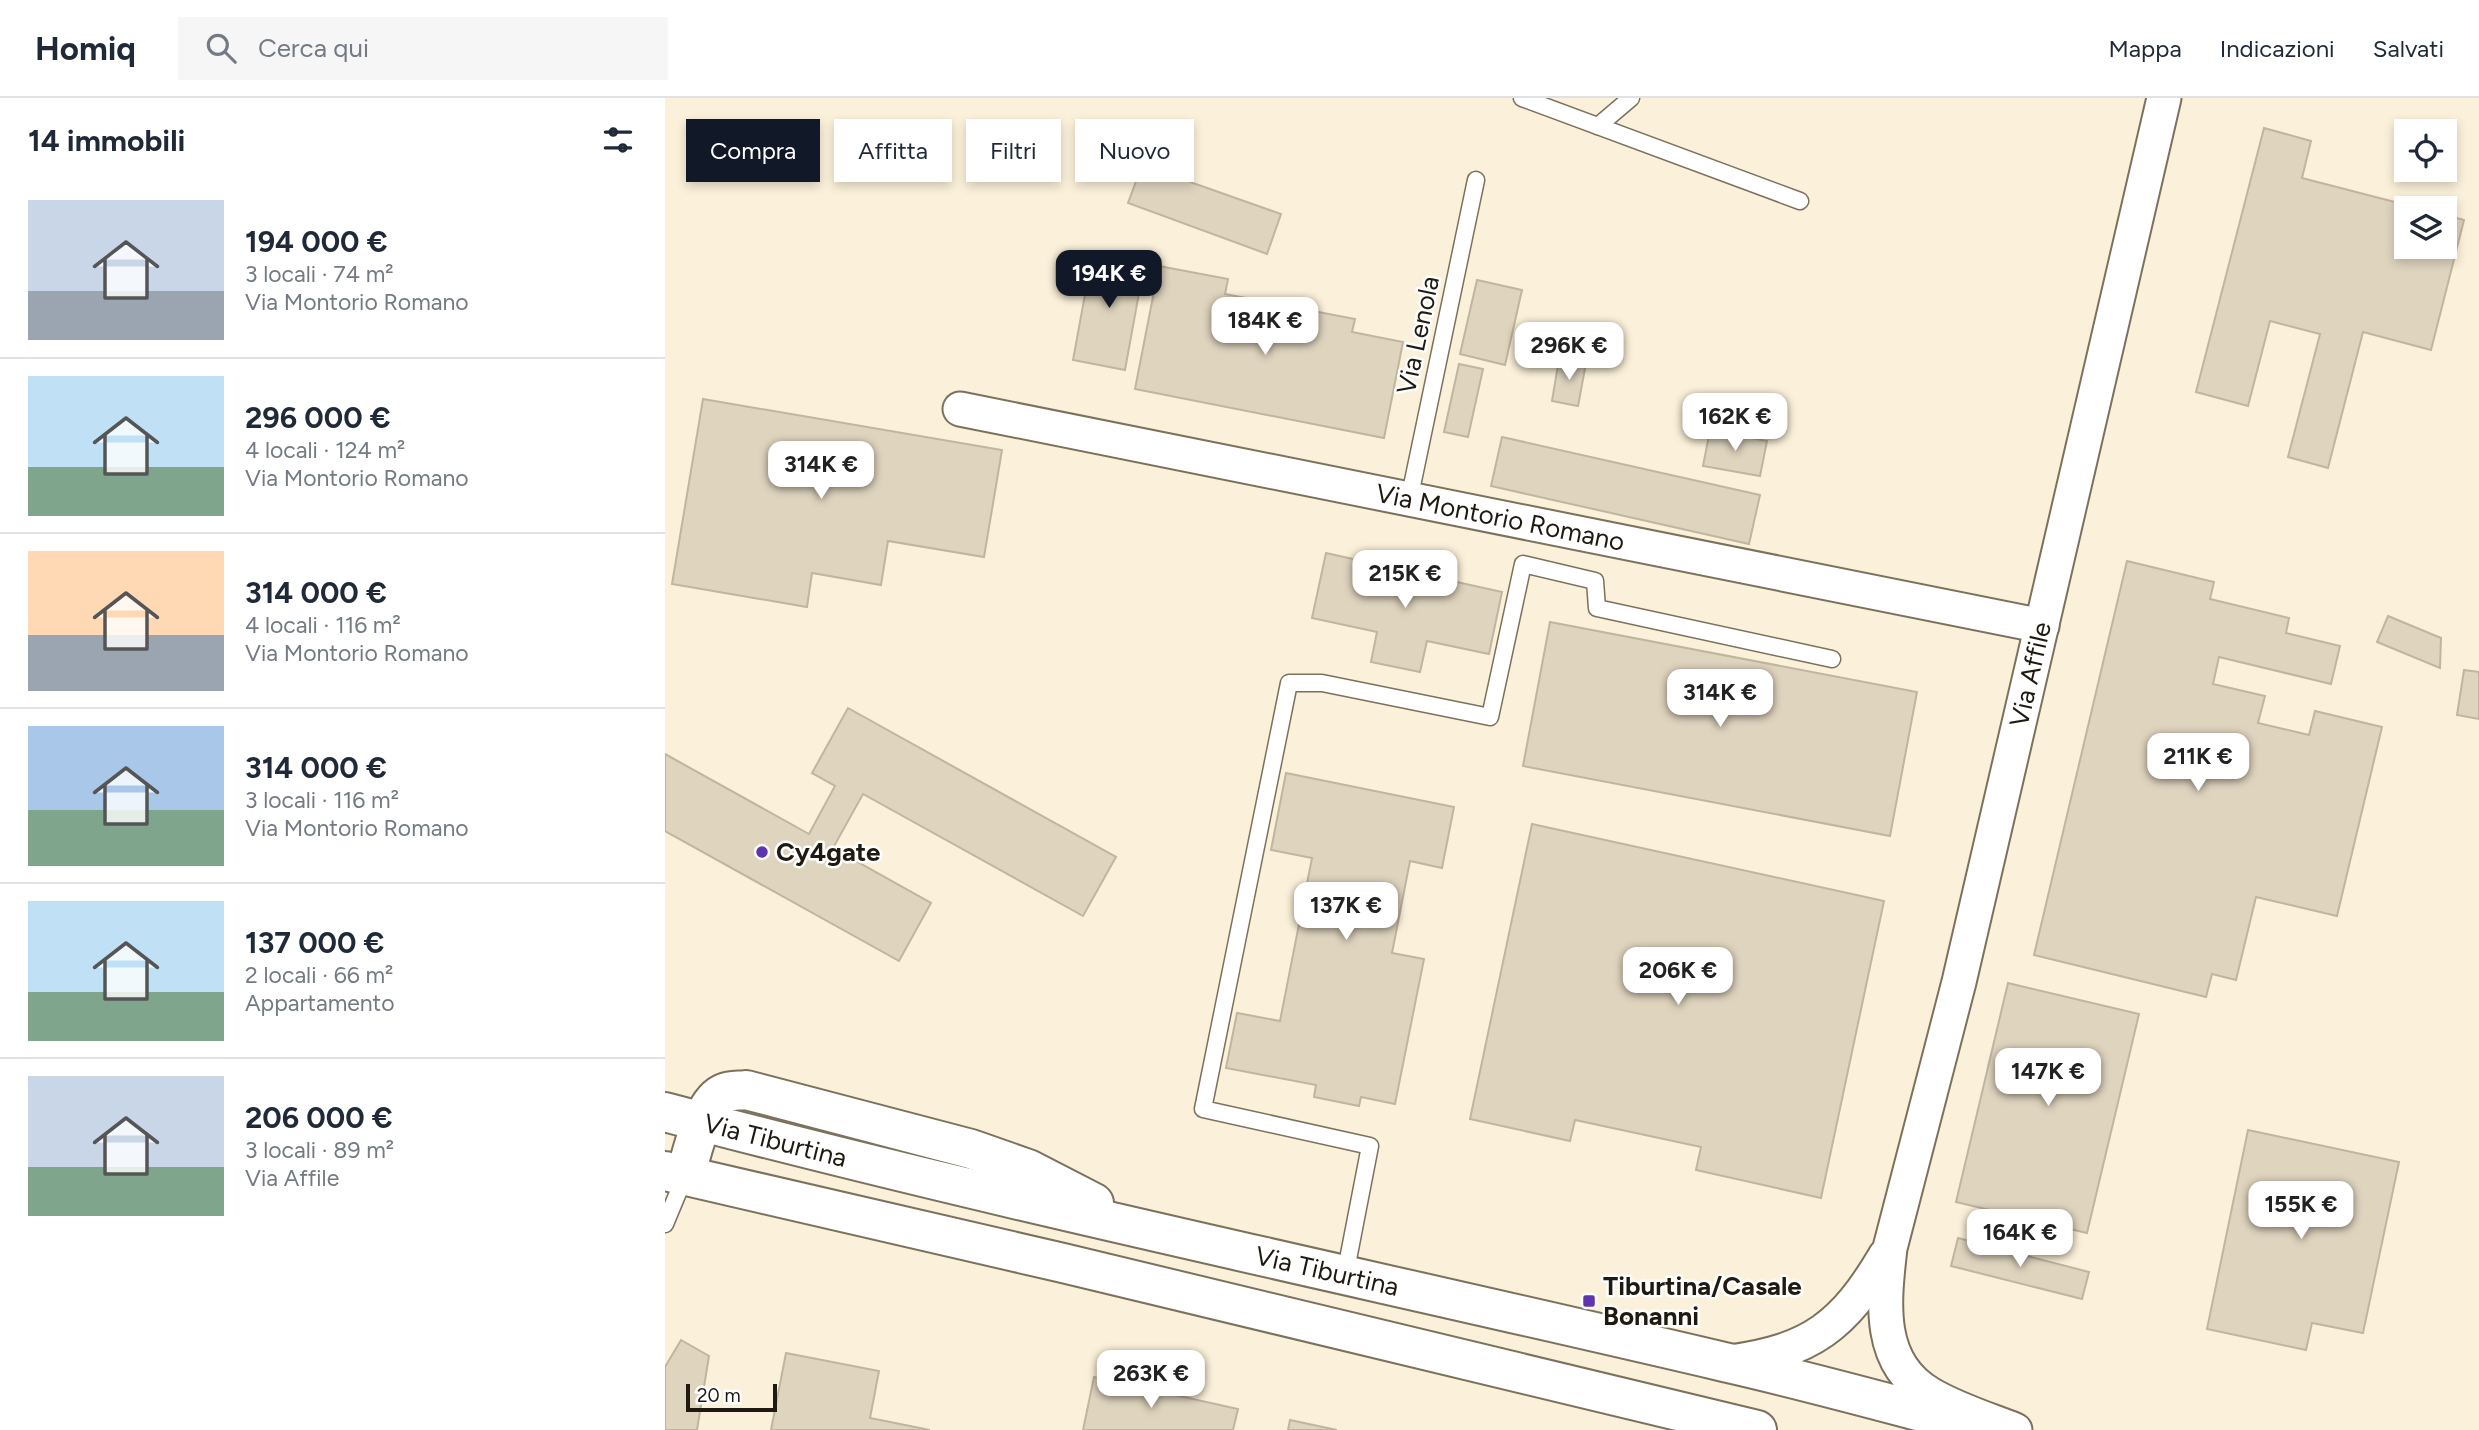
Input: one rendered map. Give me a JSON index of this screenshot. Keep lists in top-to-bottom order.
{
  "streets": {
    "main road": ["Via Tiburtina"],
    "street": ["Via Montorio Romano", "Via Affile"],
    "lane": ["Via Lenola"]
  },
  "crossings": [
    ["Via Lenola", "Via Montorio Romano"],
    ["Via Montorio Romano", "Via Affile"],
    ["Via Affile", "Via Tiburtina"]
  ],
  "places": {
    "other": ["Cy4gate"],
    "transit": ["Tiburtina/Casale Bonanni"]
  },
  "scale_bar": "20 m",
  "page": {
    "header": "Homiq",
    "search": "Cerca qui",
    "nav": ["Mappa", "Indicazioni", "Salvati"],
    "heading": "14 immobili",
    "chip": [
      "Compra",
      "Affitta",
      "Filtri",
      "Nuovo"
    ],
    "list": [
      {
        "name": "194 000 €",
        "note": "3 locali · 74 m² · Via Montorio Romano"
      },
      {
        "name": "296 000 €",
        "note": "4 locali · 124 m² · Via Montorio Romano"
      },
      {
        "name": "314 000 €",
        "note": "4 locali · 116 m² · Via Montorio Romano"
      },
      {
        "name": "314 000 €",
        "note": "3 locali · 116 m² · Via Montorio Romano"
      },
      {
        "name": "137 000 €",
        "note": "2 locali · 66 m² · Appartamento"
      },
      {
        "name": "206 000 €",
        "note": "3 locali · 89 m² · Via Affile"
      }
    ],
    "price": [
      "194K €",
      "184K €",
      "296K €",
      "162K €",
      "314K €",
      "215K €",
      "314K €",
      "211K €",
      "137K €",
      "206K €",
      "147K €",
      "155K €",
      "164K €",
      "263K €"
    ],
    "scale": "20 m"
  }
}
